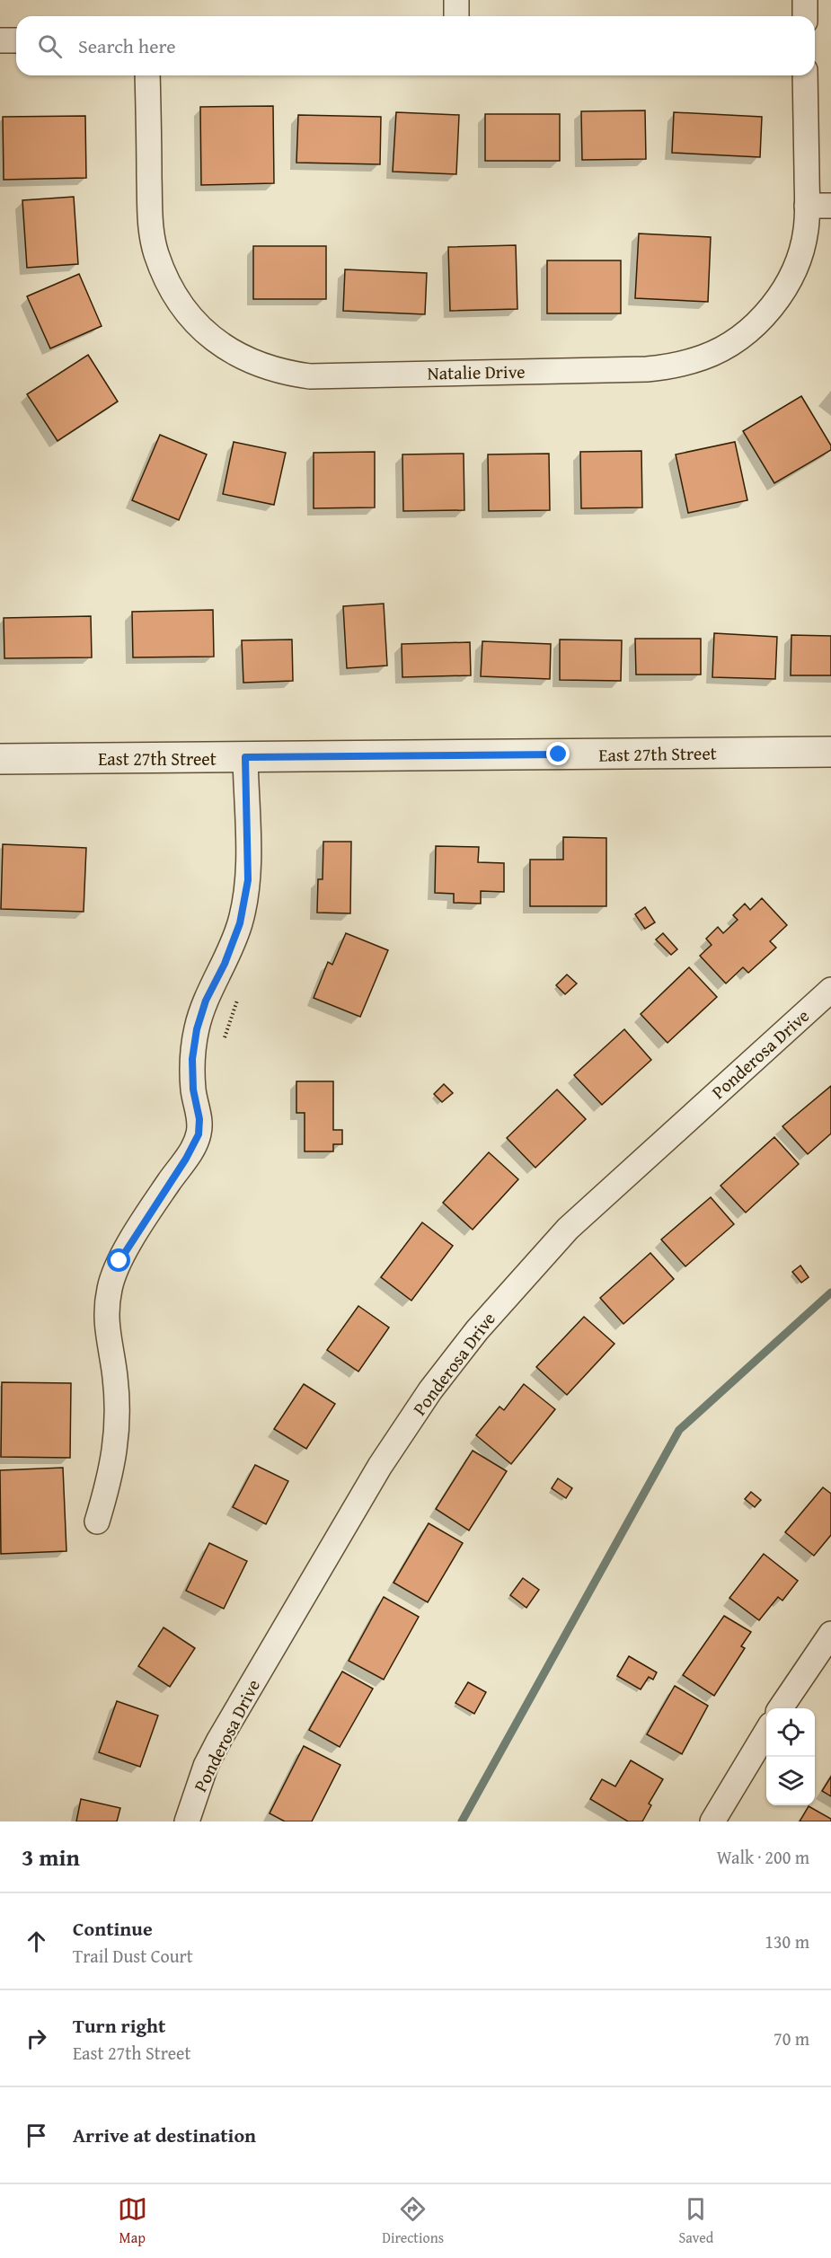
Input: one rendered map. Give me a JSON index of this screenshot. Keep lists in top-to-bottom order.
{
  "streets": {
    "street": ["Natalie Drive", "East 27th Street", "Ponderosa Drive"]
  },
  "page": {
    "search": "Search here",
    "heading": ["3 min", "Walk · 200 m"],
    "list": [
      ["Continue", "Trail Dust Court", "130 m"],
      ["Turn right", "East 27th Street", "70 m"],
      "Arrive at destination"
    ],
    "nav": ["Map", "Directions", "Saved"]
  }
}
